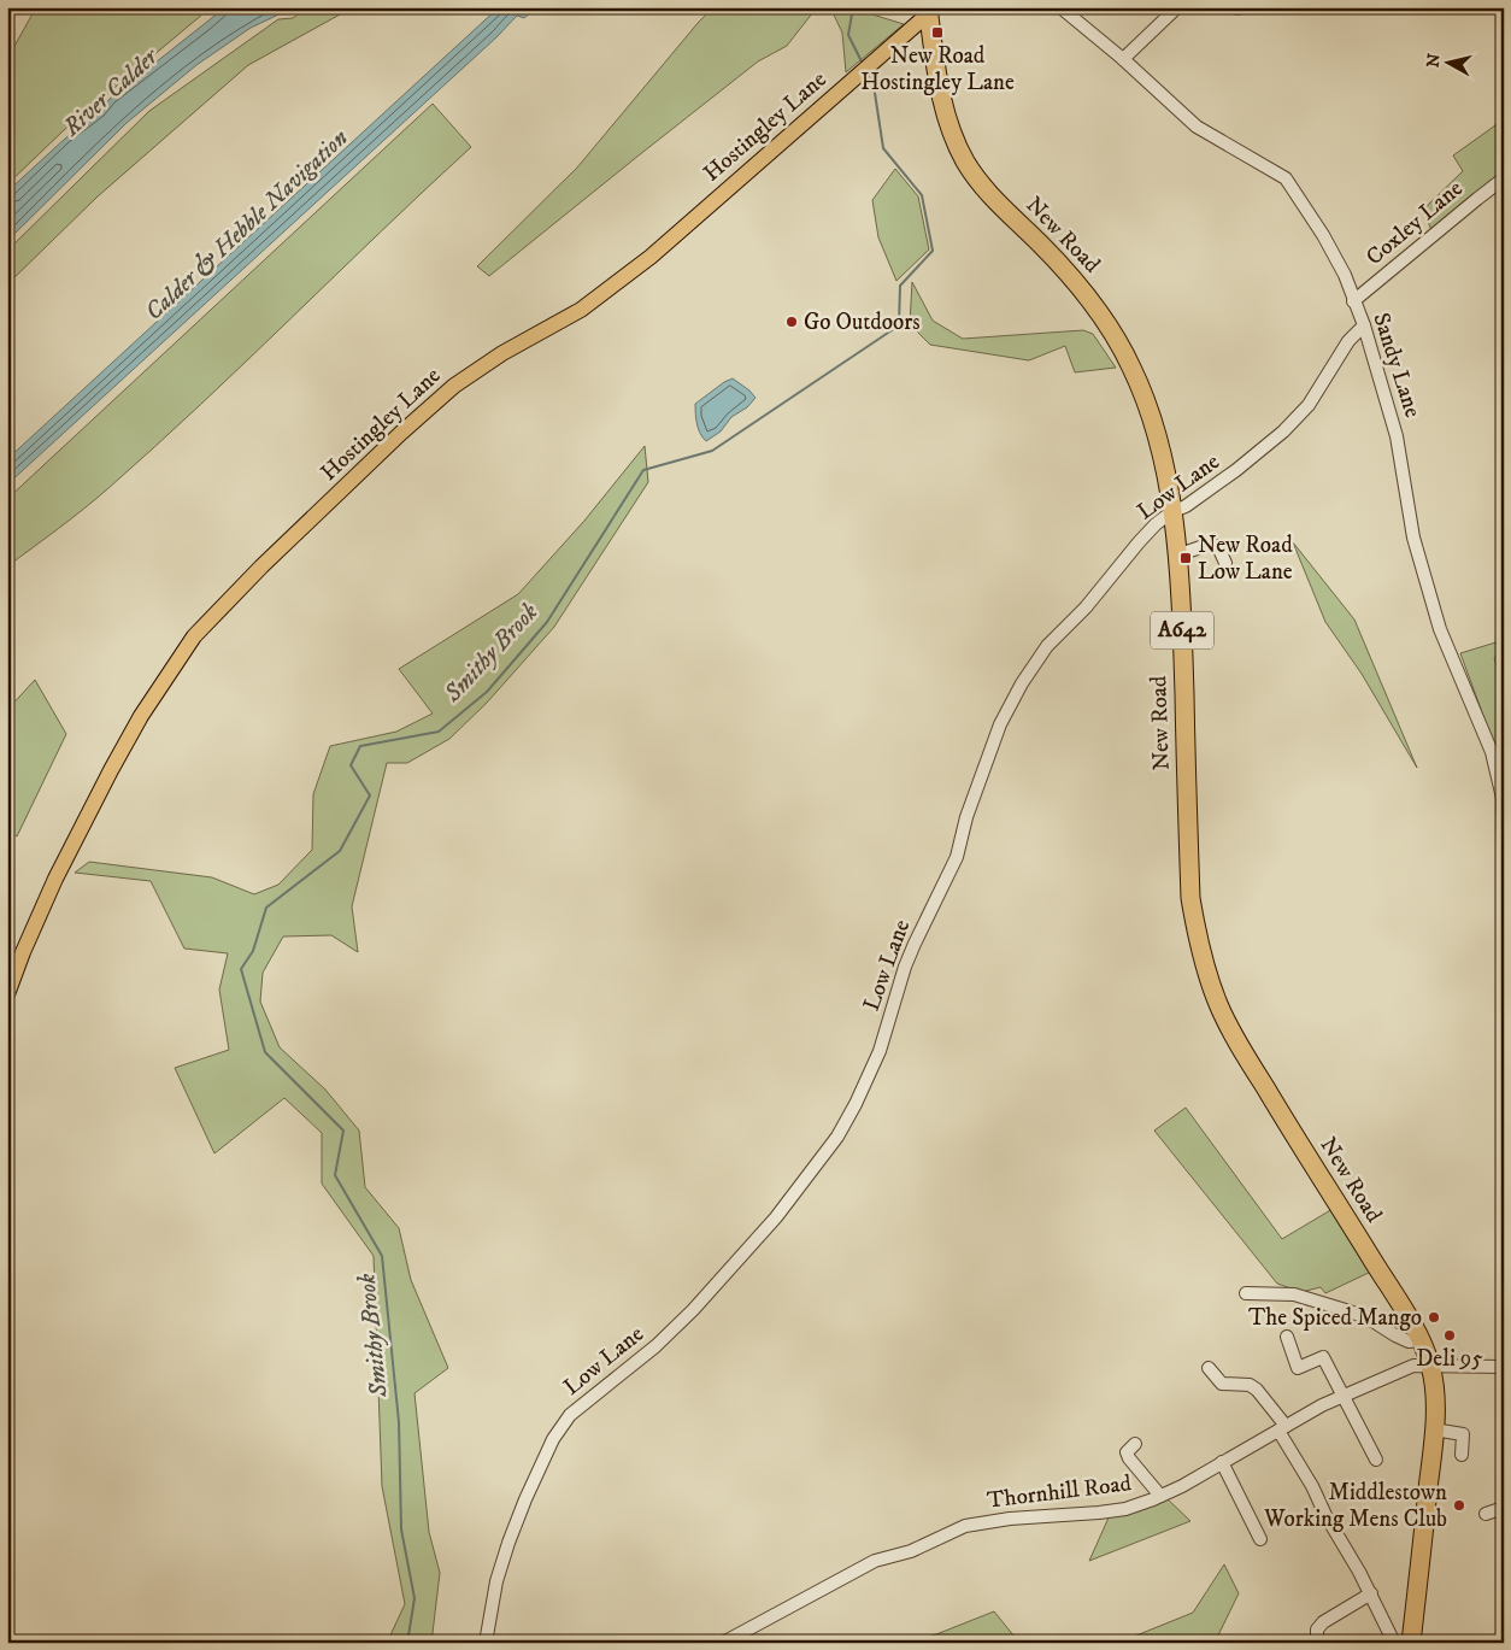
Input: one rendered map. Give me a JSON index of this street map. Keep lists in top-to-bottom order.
{
  "streets": {
    "highway": ["New Road", "A642"],
    "main road": ["Hostingley Lane"],
    "street": [
      "Coxley Lane",
      "Sandy Lane",
      "Low Lane",
      "Thornhill Road"
    ]
  },
  "crossings": [
    ["Hostingley Lane", "New Road"],
    ["Coxley Lane", "Sandy Lane"],
    ["New Road", "Low Lane"],
    ["New Road", "Thornhill Road"],
    ["Sandy Lane", "Low Lane"]
  ],
  "water": ["River Calder", "Calder & Hebble Navigation", "Smithy Brook"],
  "places": {
    "transit": ["New Road Hostingley Lane", "New Road Low Lane"],
    "other": [
      "Go Outdoors",
      "The Spiced Mango",
      "Deli 95",
      "Middlestown Working Mens Club"
    ]
  },
  "north": "left"
}
